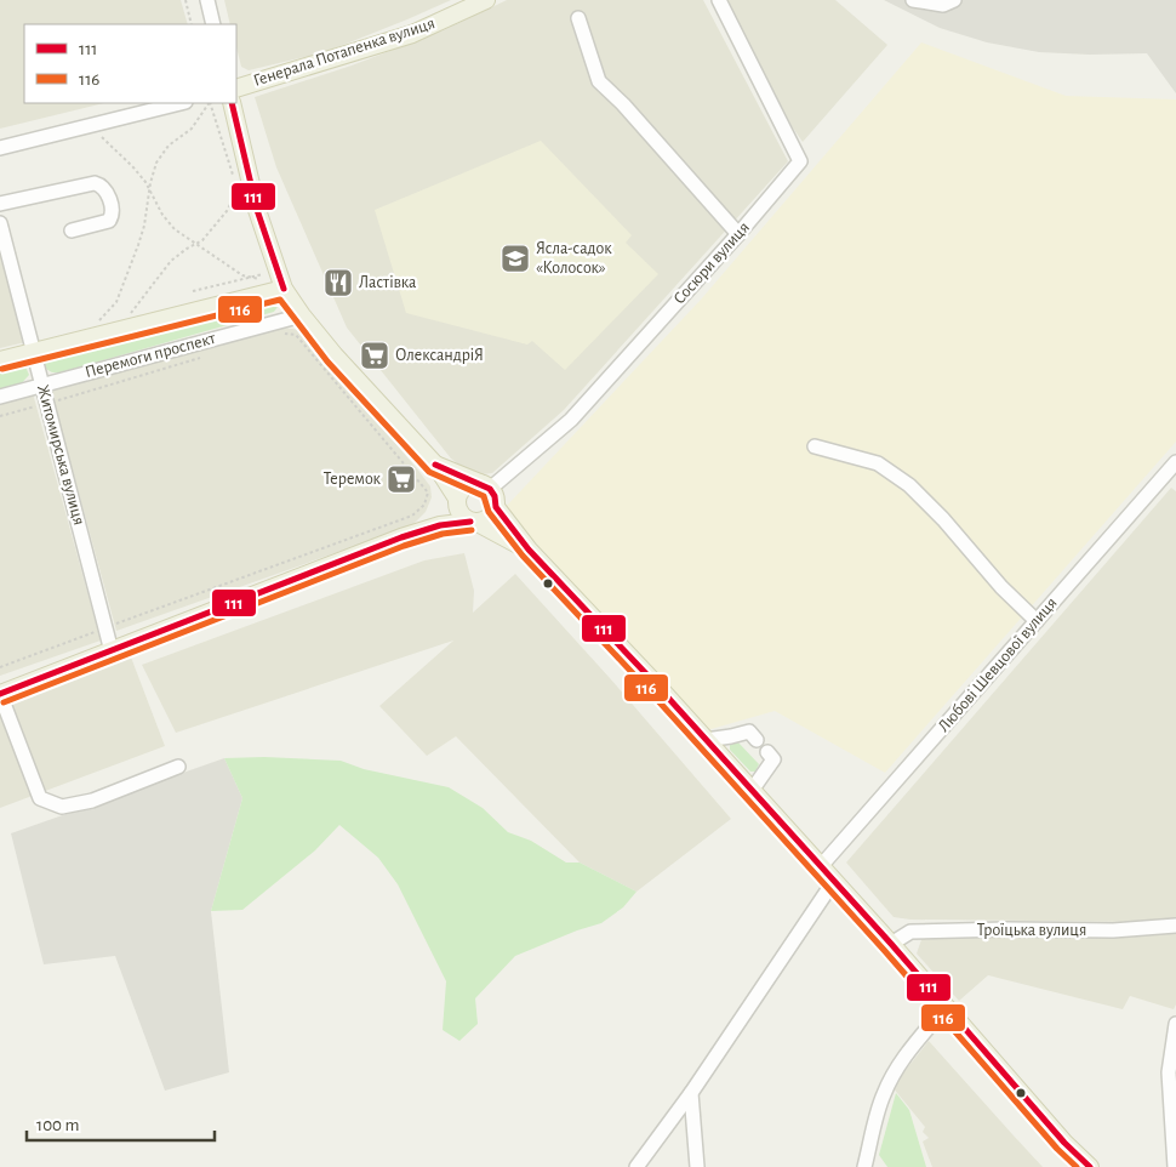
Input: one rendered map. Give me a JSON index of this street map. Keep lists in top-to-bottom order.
{
  "streets": {
    "main road": ["Генерала Потапенка вулиця", "Перемоги проспект"],
    "street": [
      "Сосюри вулиця",
      "Житомирська вулиця",
      "Любові Шевцової вулиця",
      "Троїцька вулиця"
    ]
  },
  "crossings": [
    ["Перемоги проспект", "Житомирська вулиця"]
  ],
  "places": {
    "school or university": ["Ясла-садок «Колосок»"],
    "restaurant": ["Ластівка"],
    "supermarket": ["ОлександріЯ", "Теремок"]
  },
  "lines": ["transit line 111", "transit line 116"],
  "legend": ["111", "116"],
  "scale_bar": "100 m"
}
